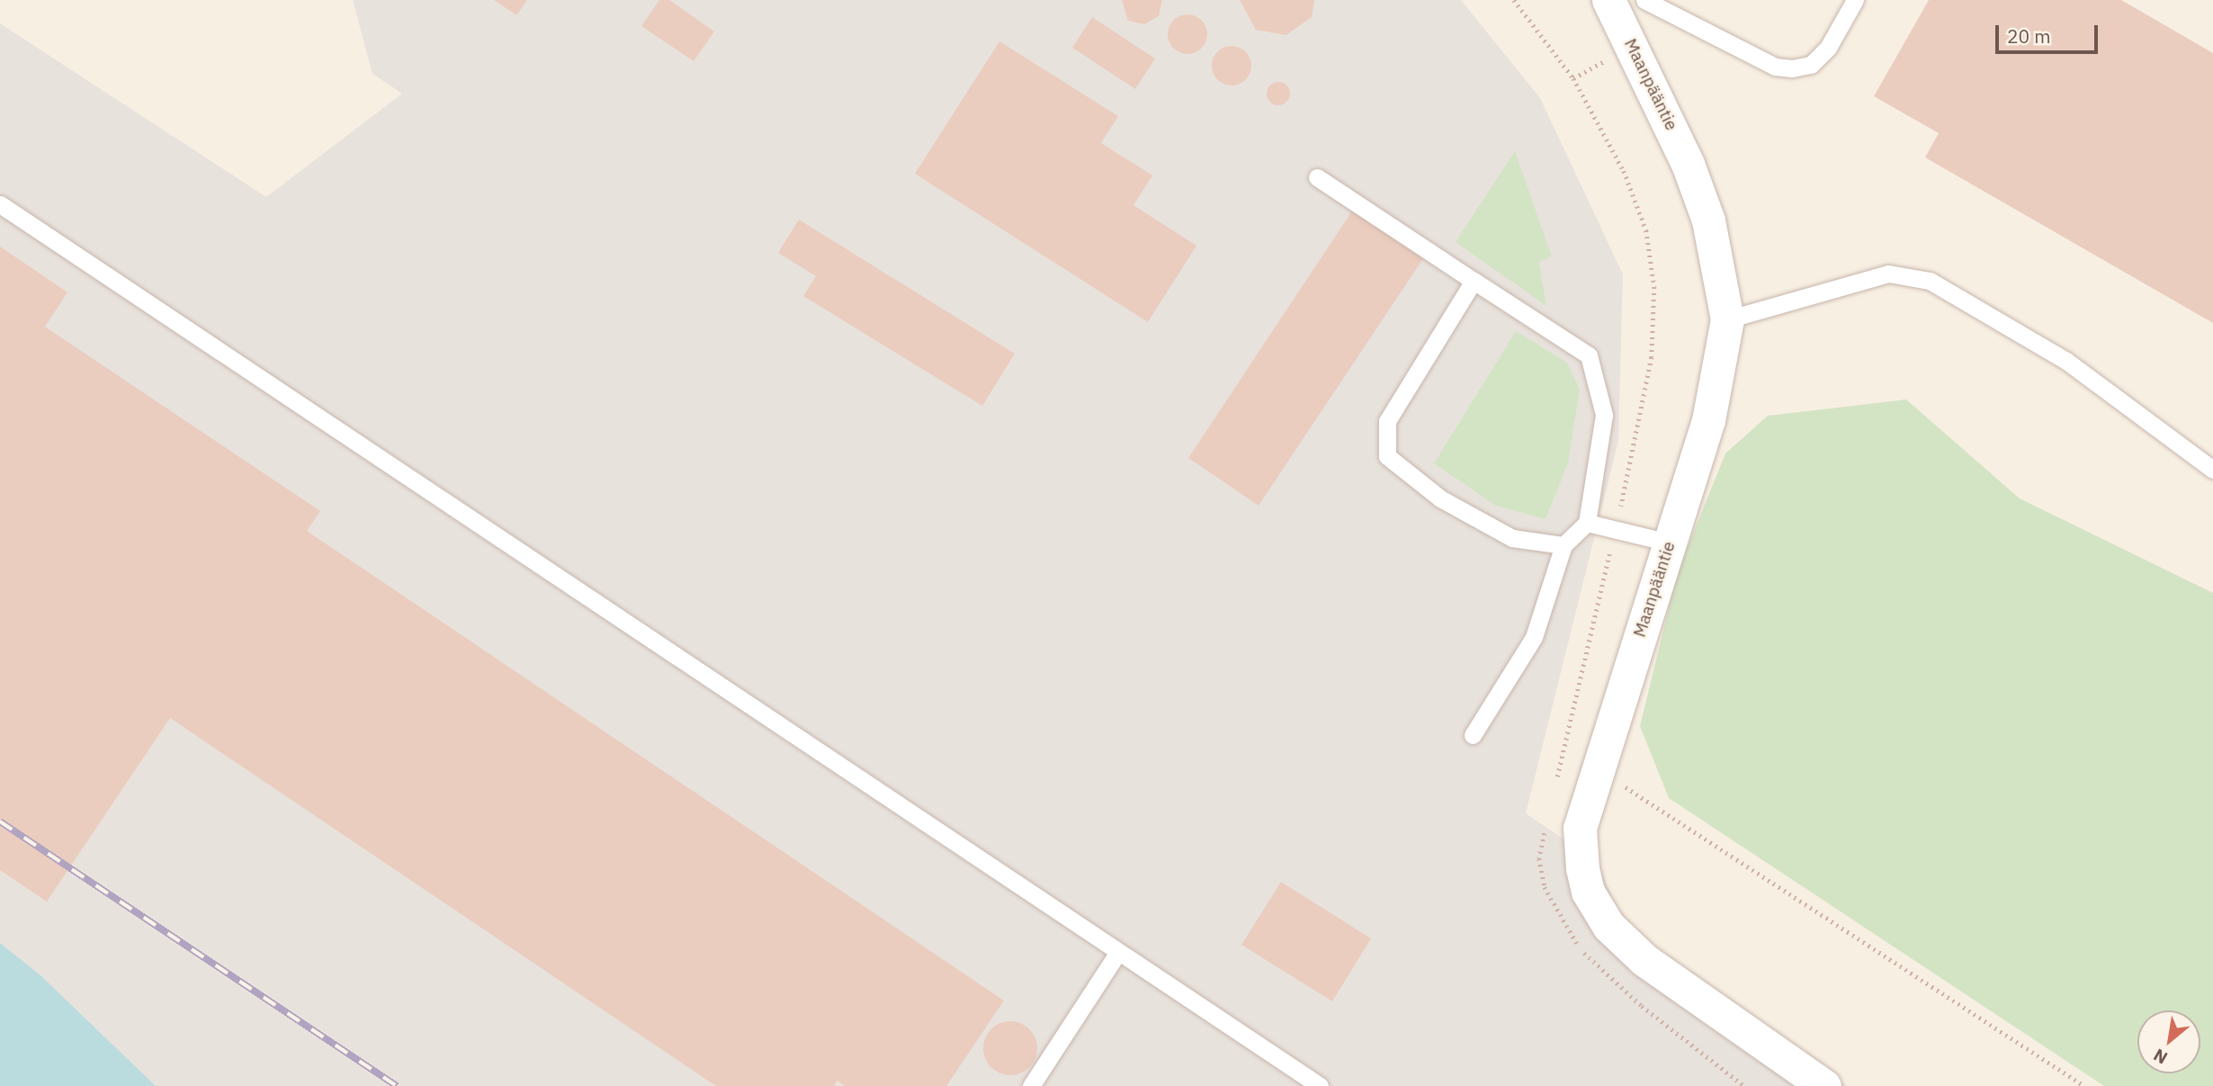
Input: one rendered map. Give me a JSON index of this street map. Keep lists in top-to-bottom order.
{
  "streets": {
    "street": ["Maanpääntie"]
  },
  "scale_bar": "20 m",
  "north": "bottom left"
}
